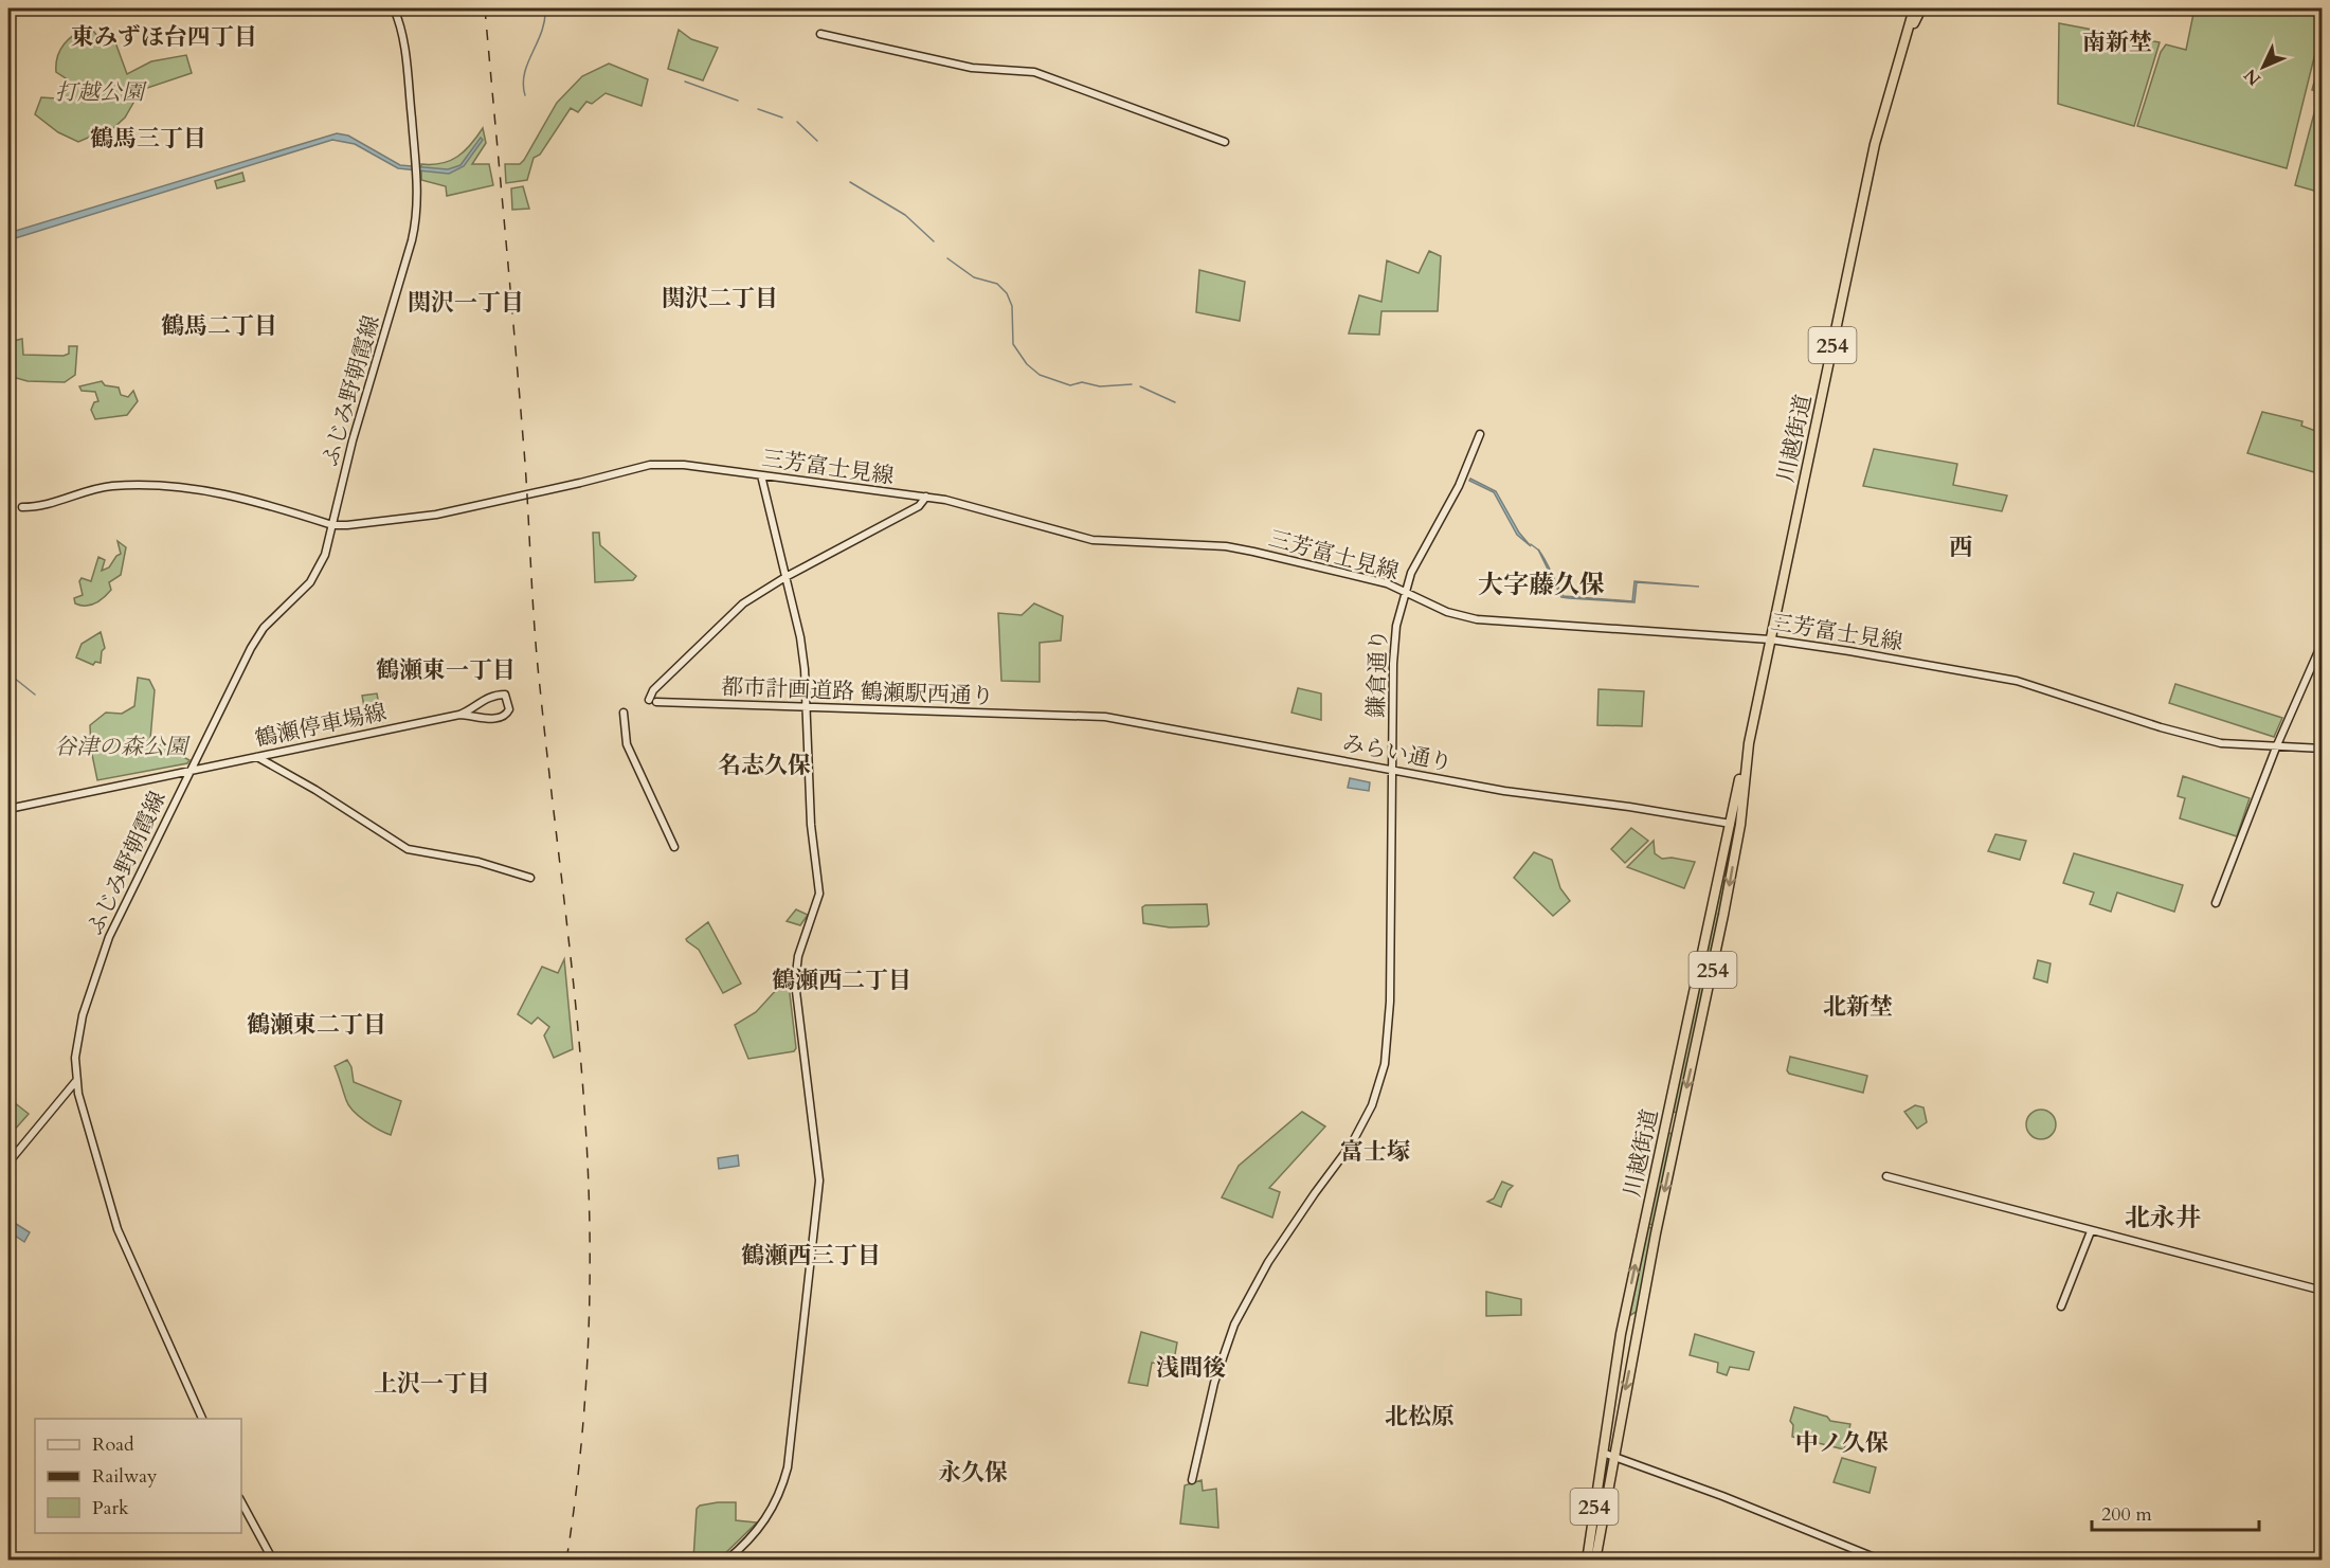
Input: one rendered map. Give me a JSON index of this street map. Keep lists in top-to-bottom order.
{
  "streets": {
    "highway": ["254", "川越街道"],
    "street": [
      "ふじみ野朝霞線",
      "三芳富士見線",
      "鎌倉通り",
      "都市計画道路 鶴瀬駅西通り",
      "鶴瀬停車場線",
      "みらい通り"
    ]
  },
  "crossings": [
    ["ふじみ野朝霞線", "三芳富士見線"],
    ["ふじみ野朝霞線", "鶴瀬停車場線"],
    ["川越街道", "三芳富士見線"],
    ["川越街道", "みらい通り"],
    ["三芳富士見線", "鎌倉通り"],
    ["鎌倉通り", "みらい通り"],
    ["都市計画道路 鶴瀬駅西通り", "みらい通り"]
  ],
  "districts": [
    "東みずほ台四丁目",
    "南新埜",
    "鶴馬三丁目",
    "関沢二丁目",
    "関沢一丁目",
    "鶴馬二丁目",
    "西",
    "大字藤久保",
    "鶴瀬東一丁目",
    "名志久保",
    "鶴瀬西二丁目",
    "北新埜",
    "鶴瀬東二丁目",
    "富士塚",
    "北永井",
    "鶴瀬西三丁目",
    "浅間後",
    "上沢一丁目",
    "北松原",
    "中ノ久保",
    "永久保"
  ],
  "parks": ["打越公園", "谷津の森公園"],
  "legend": ["Road", "Railway", "Park"],
  "scale_bar": "200 m",
  "north": "bottom left"
}
